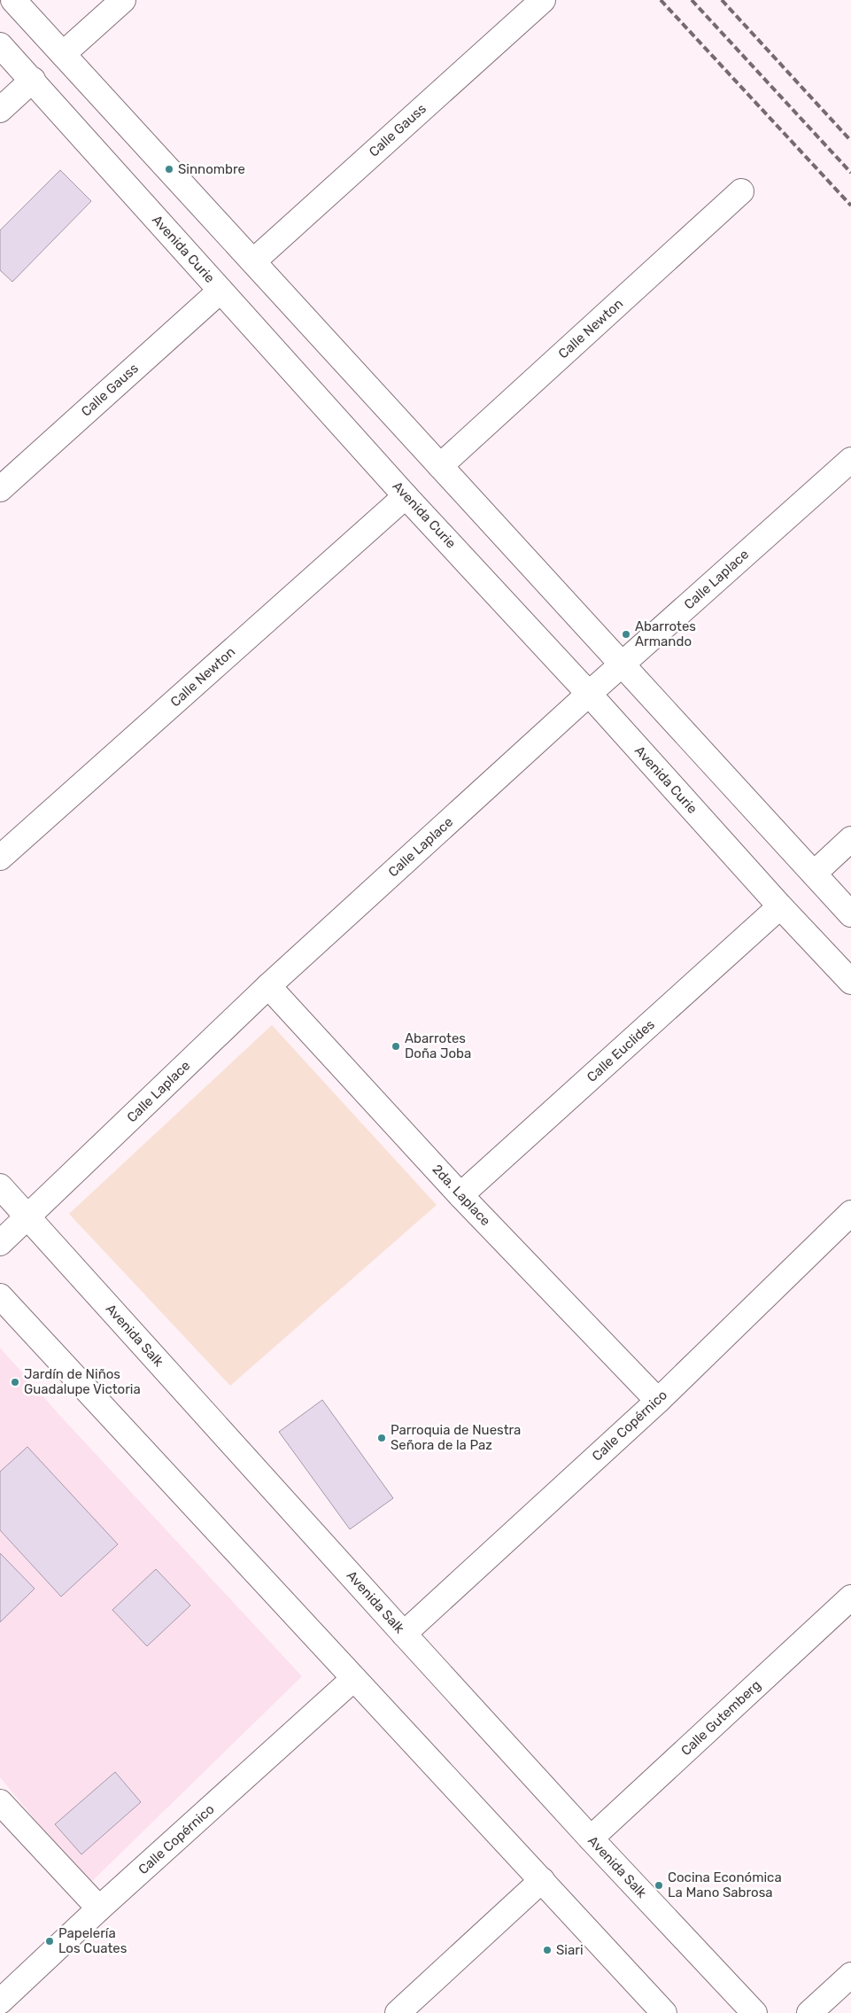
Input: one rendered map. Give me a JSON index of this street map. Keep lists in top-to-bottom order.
{
  "streets": {
    "street": [
      "Calle Gauss",
      "Avenida Curie",
      "Calle Newton",
      "Calle Laplace",
      "Calle Euclides",
      "2da. Laplace",
      "Avenida Salk",
      "Calle Copérnico",
      "Calle Gutemberg"
    ]
  },
  "crossings": [
    ["Calle Gauss", "Avenida Curie"],
    ["Avenida Curie", "Calle Newton"],
    ["Avenida Curie", "Calle Laplace"],
    ["Avenida Curie", "Calle Euclides"],
    ["Calle Laplace", "2da. Laplace"],
    ["Calle Laplace", "Avenida Salk"],
    ["Calle Euclides", "2da. Laplace"],
    ["2da. Laplace", "Calle Copérnico"],
    ["Avenida Salk", "Calle Copérnico"],
    ["Avenida Salk", "Calle Gutemberg"]
  ],
  "places": [
    "Sinnombre",
    "Abarrotes Armando",
    "Abarrotes Doña Joba",
    "Jardín de Niños Guadalupe Victoria",
    "Parroquia de Nuestra Señora de la Paz",
    "Cocina Económica La Mano Sabrosa",
    "Papelería Los Cuates",
    "Siari"
  ]
}
